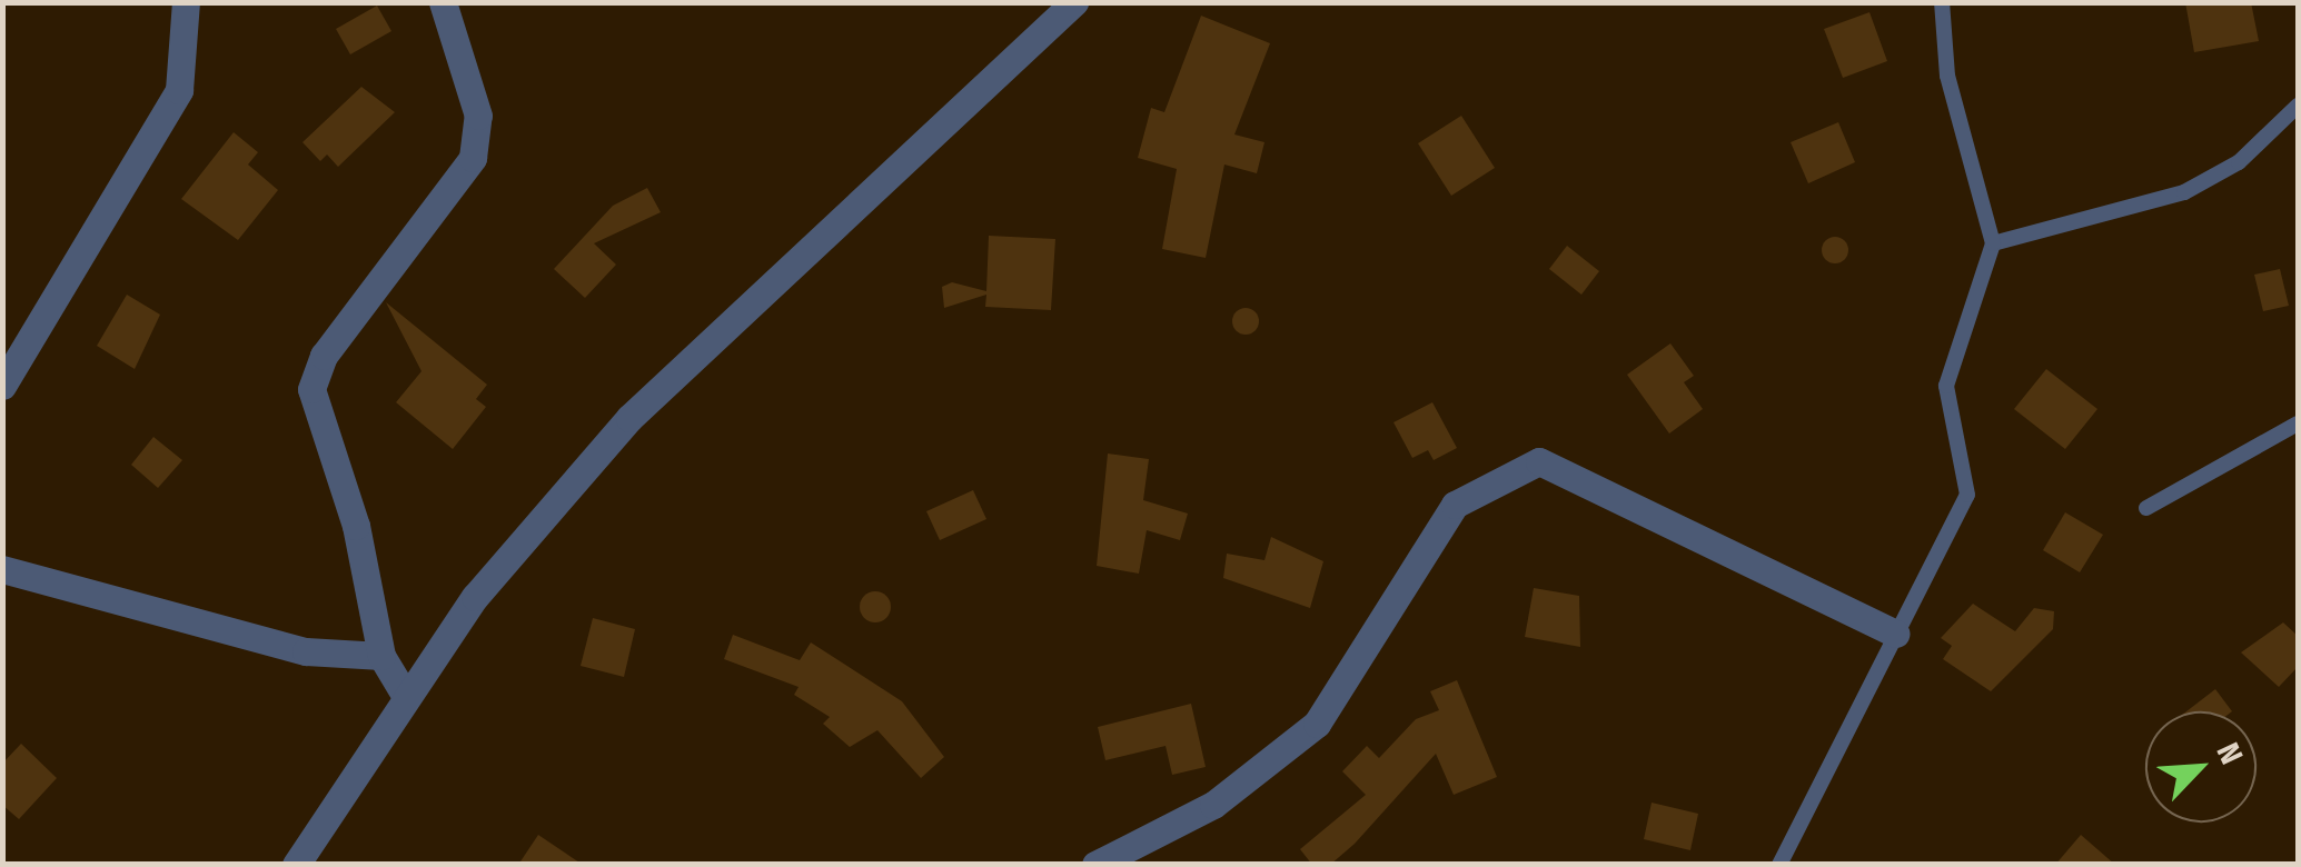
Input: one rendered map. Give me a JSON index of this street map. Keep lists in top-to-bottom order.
{
  "north": "top right"
}
